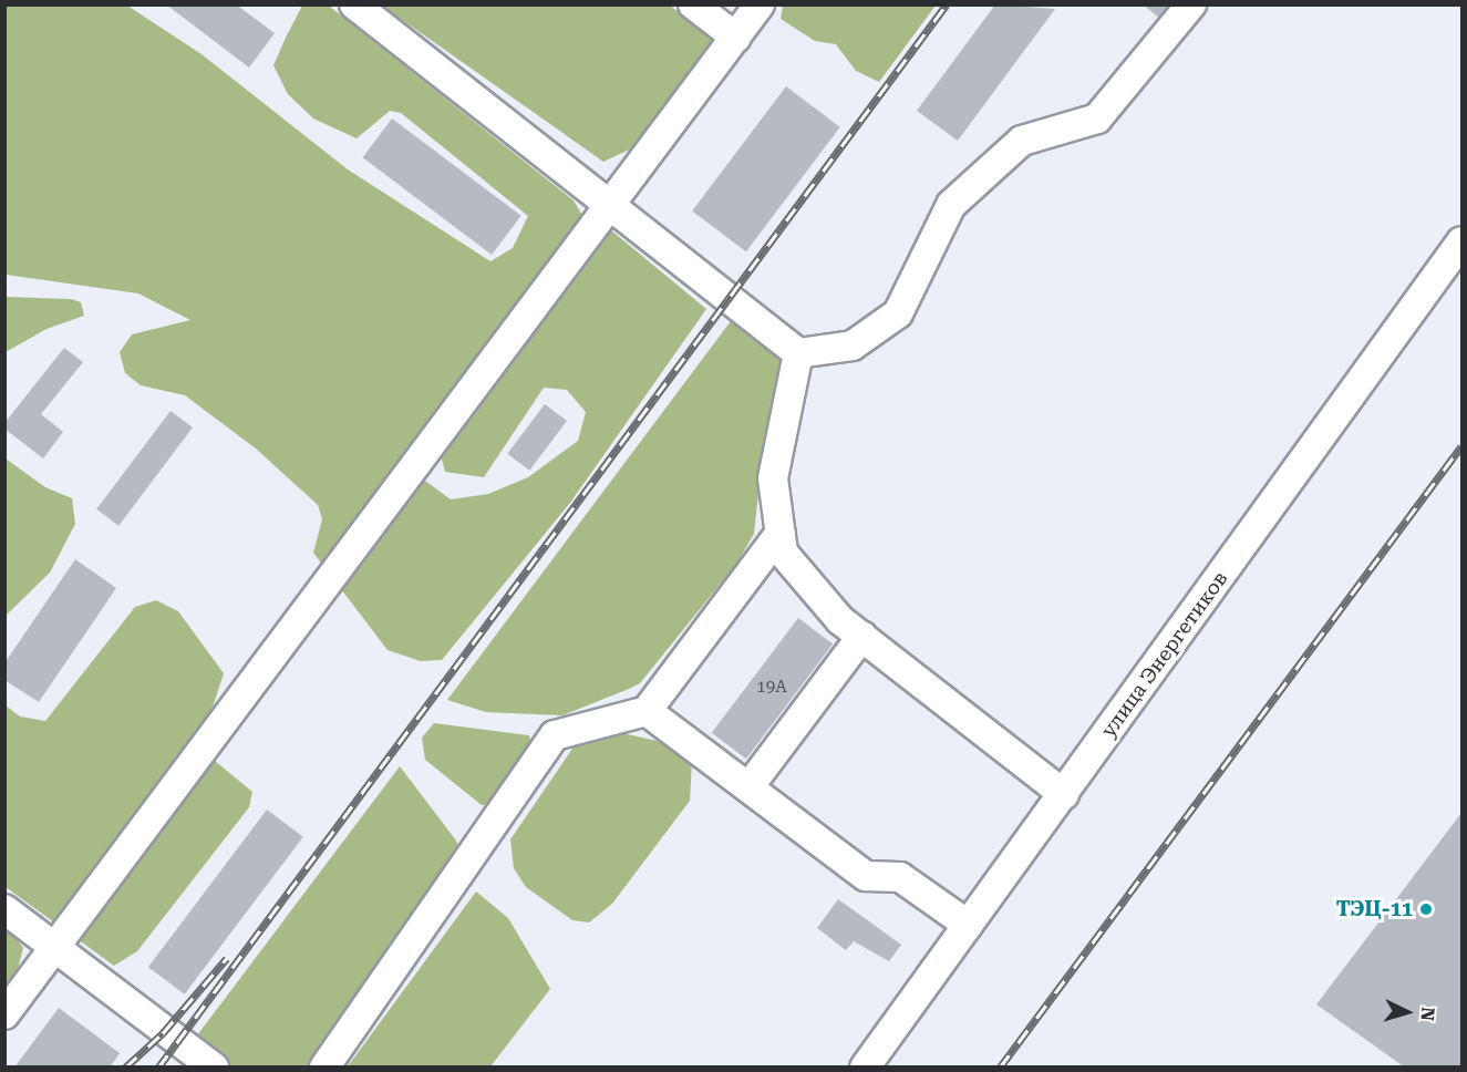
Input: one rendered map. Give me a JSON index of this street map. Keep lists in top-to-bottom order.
{
  "streets": {
    "street": ["улица Энергетиков"]
  },
  "places": ["ТЭЦ-11"],
  "house_numbers": ["19А"],
  "north": "right"
}
